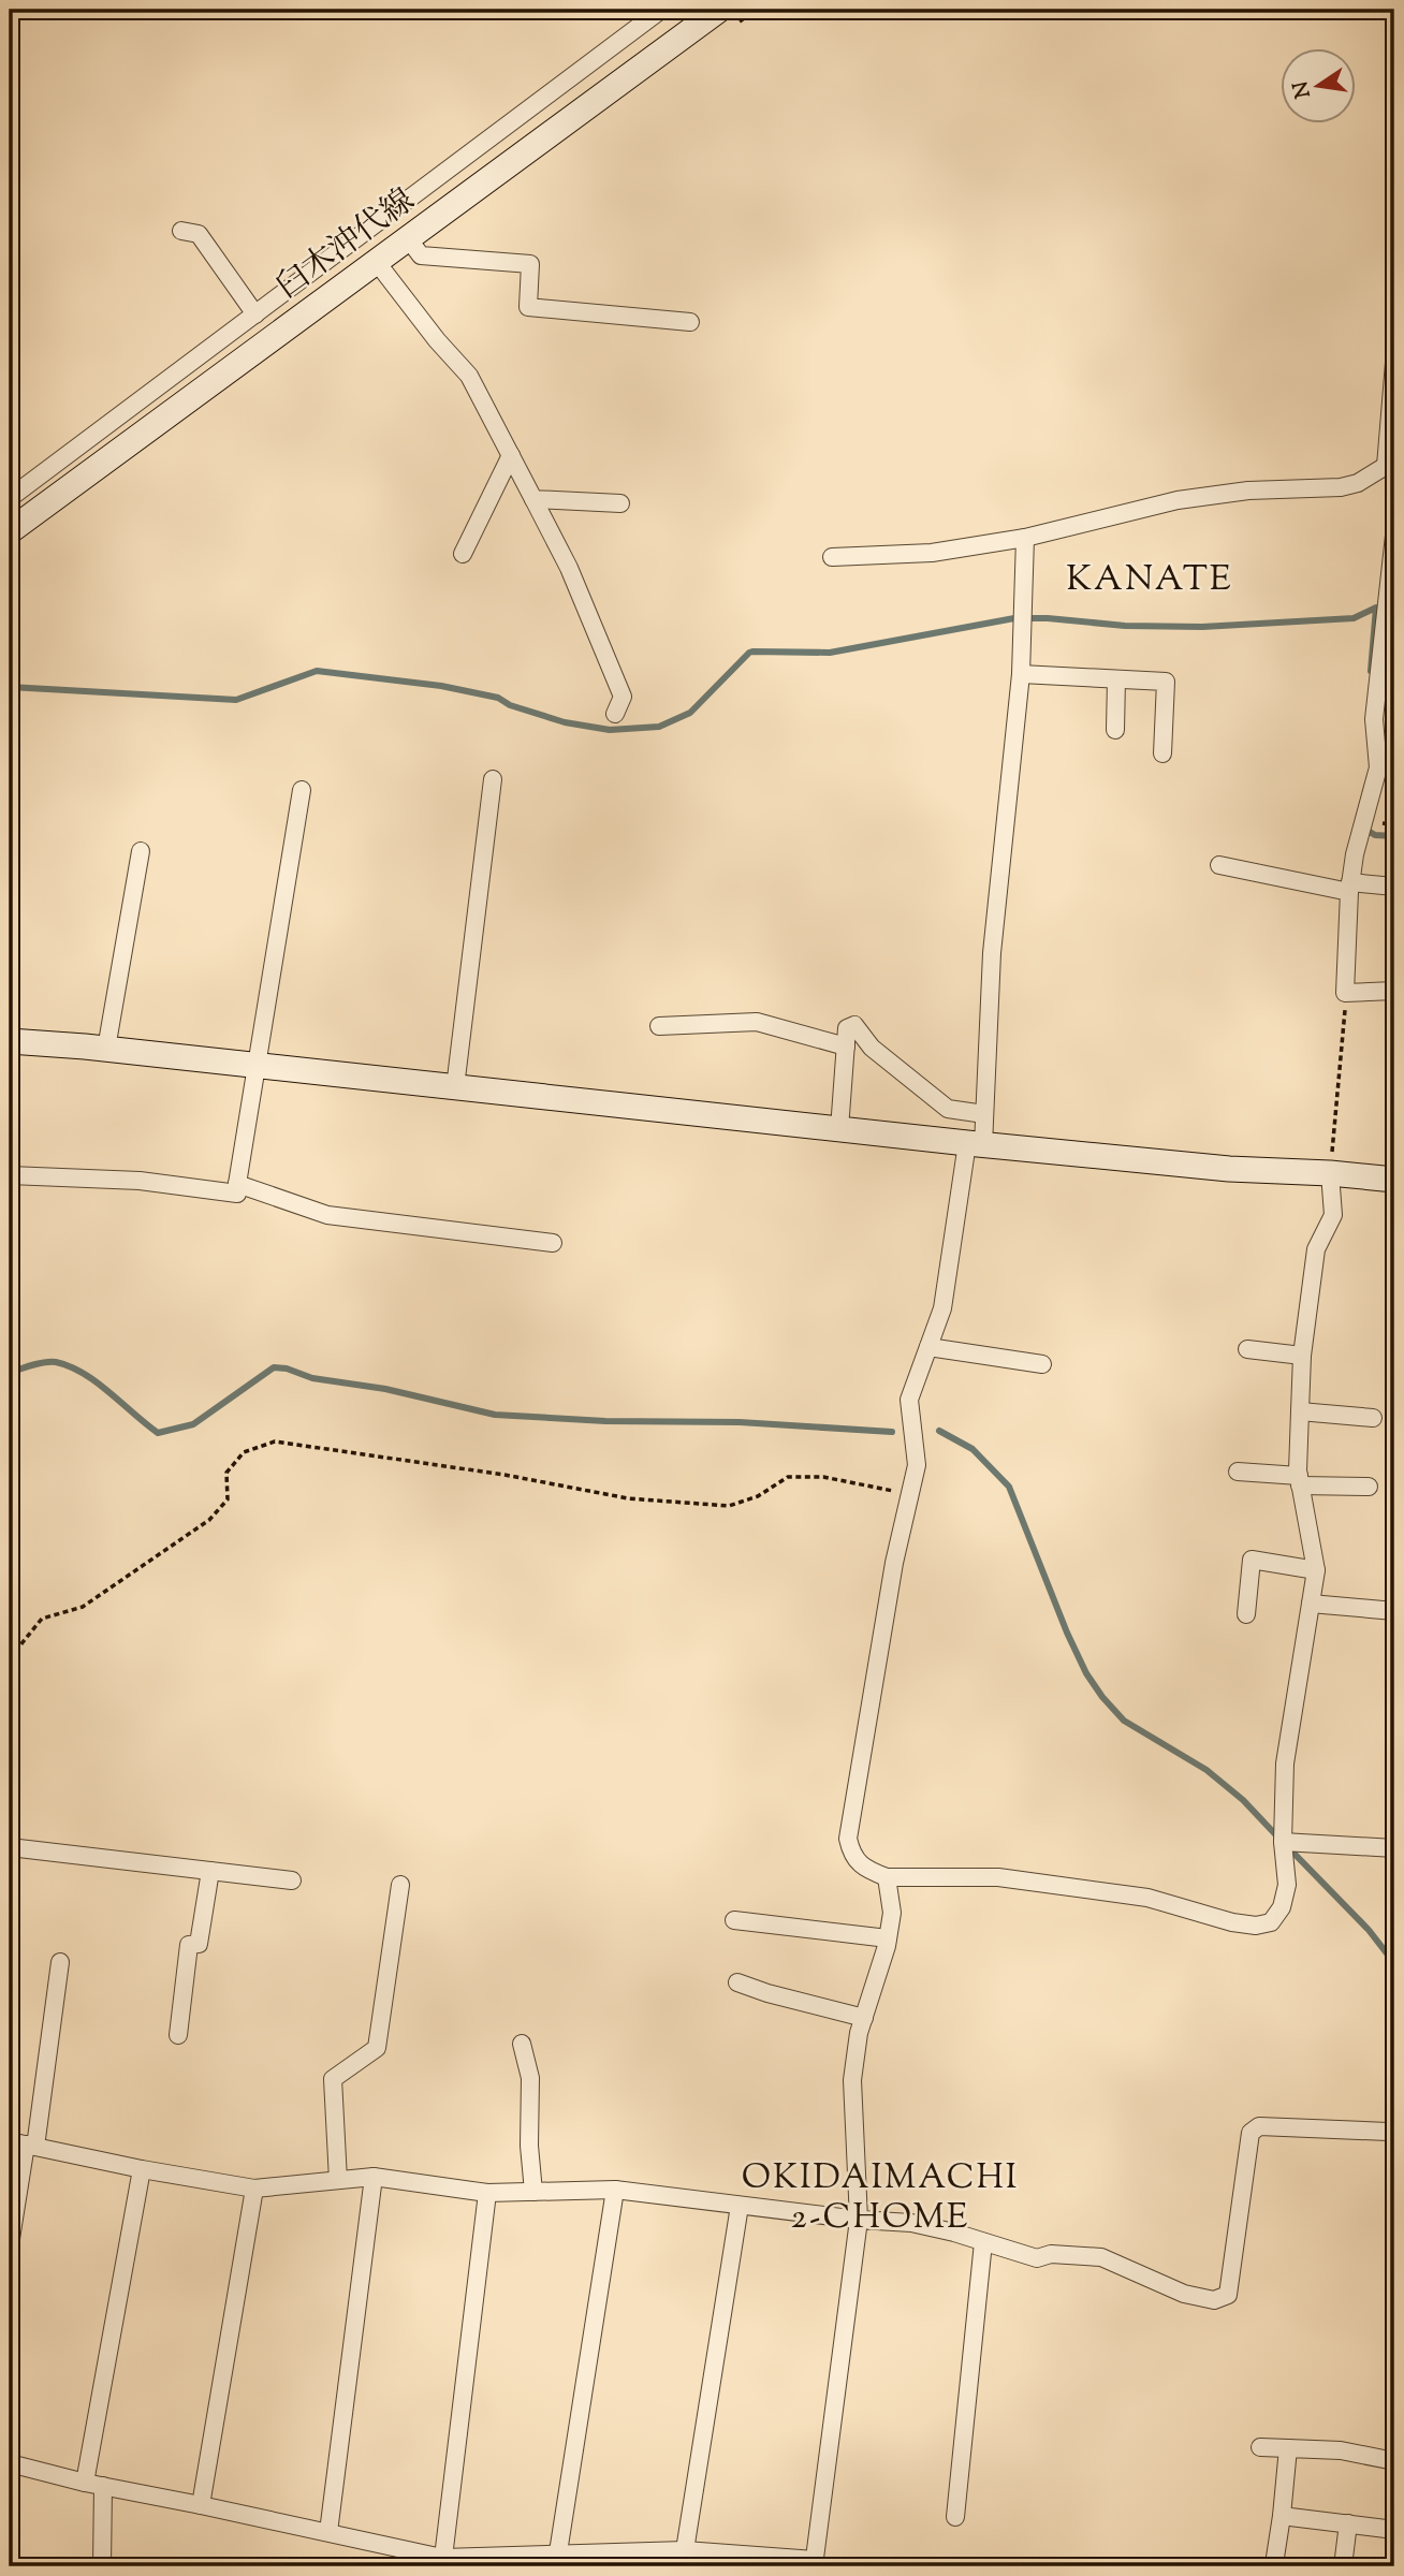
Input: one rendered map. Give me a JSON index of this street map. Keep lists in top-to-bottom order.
{
  "streets": {
    "street": ["臼木沖代線"]
  },
  "districts": ["KANATE", "OKIDAIMACHI 2-CHOME"],
  "north": "left"
}
